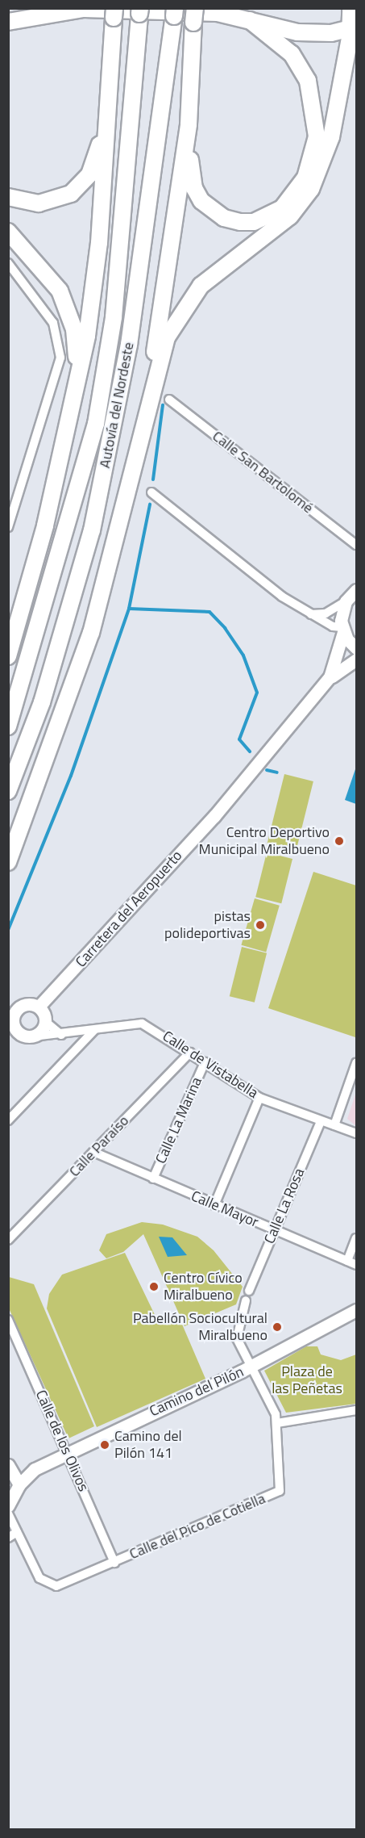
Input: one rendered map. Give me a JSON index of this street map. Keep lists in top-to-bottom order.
{
  "streets": {
    "highway": ["Autovía del Nordeste"],
    "street": [
      "Calle San Bartolomé",
      "Carretera del Aeropuerto",
      "Calle de Vistabella",
      "Calle La Marina",
      "Calle Paraíso",
      "Calle La Rosa",
      "Calle Mayor",
      "Camino del Pilón",
      "Calle de los Olivos",
      "Calle del Pico de Cotiella"
    ]
  },
  "crossings": [
    ["Carretera del Aeropuerto", "Calle de Vistabella"],
    ["Calle de Vistabella", "Calle La Marina"],
    ["Calle de Vistabella", "Calle Paraíso"],
    ["Calle de Vistabella", "Calle La Rosa"],
    ["Calle La Marina", "Calle Mayor"],
    ["Calle Paraíso", "Calle Mayor"],
    ["Calle La Rosa", "Calle Mayor"],
    ["Camino del Pilón", "Calle de los Olivos"],
    ["Camino del Pilón", "Calle del Pico de Cotiella"],
    ["Calle de los Olivos", "Calle del Pico de Cotiella"]
  ],
  "parks": ["Plaza de las Peñetas"],
  "places": [
    "Centro Deportivo Municipal Miralbueno",
    "pistas polideportivas",
    "Centro Cívico Miralbueno",
    "Pabellón Sociocultural Miralbueno",
    "Camino del Pilón 141"
  ]
}
